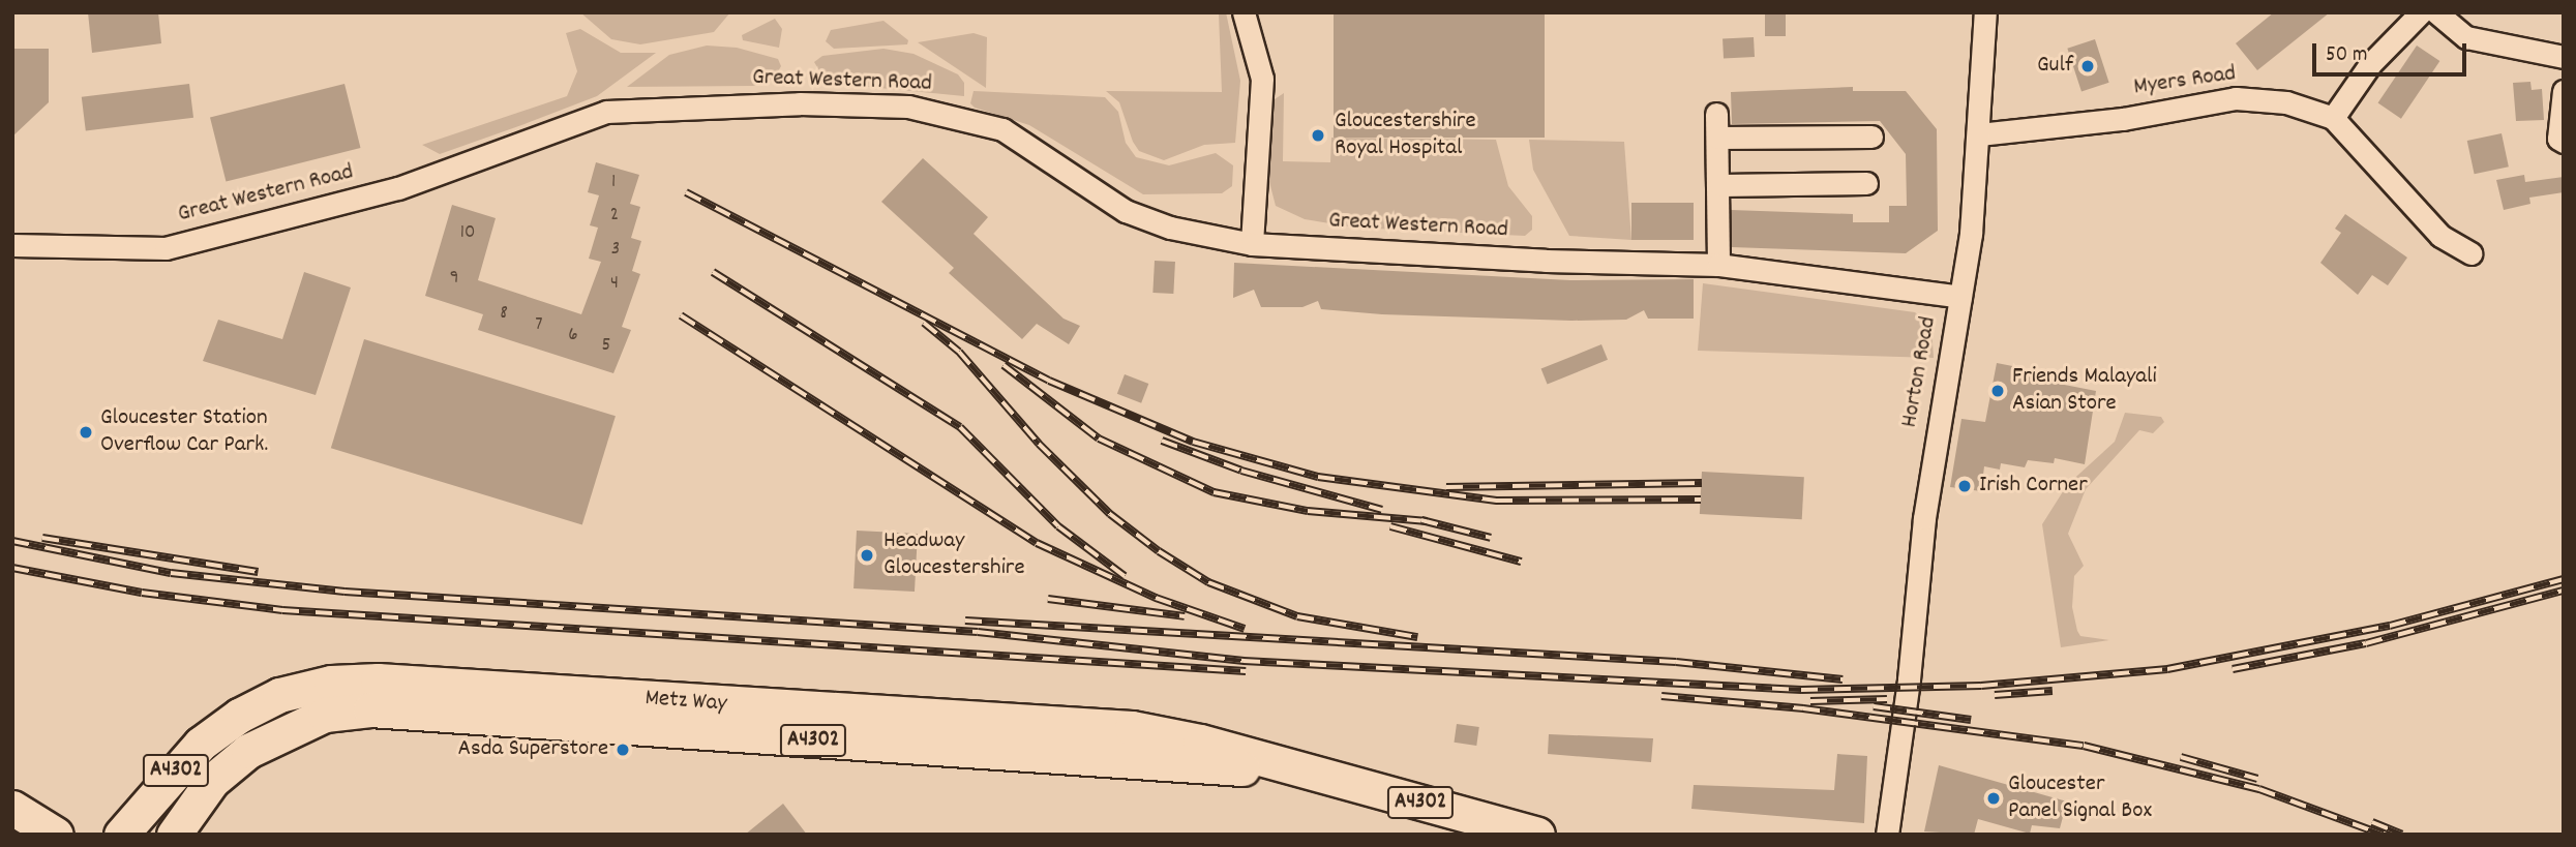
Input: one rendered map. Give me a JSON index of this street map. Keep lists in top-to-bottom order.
{
  "streets": {
    "main road": ["Metz Way", "A4302"],
    "street": ["Great Western Road", "Myers Road", "Horton Road"]
  },
  "crossings": [
    ["Great Western Road", "Horton Road"],
    ["Myers Road", "Horton Road"]
  ],
  "places": [
    "Gulf",
    "Gloucestershire Royal Hospital",
    "Friends Malayali Asian Store",
    "Gloucester Station Overflow Car Park.",
    "Irish Corner",
    "Headway Gloucestershire",
    "Asda Superstore",
    "Gloucester Panel Signal Box"
  ],
  "house_numbers": [
    "1",
    "2",
    "10",
    "3",
    "9",
    "4",
    "8",
    "7",
    "6",
    "5"
  ],
  "scale_bar": "50 m"
}
